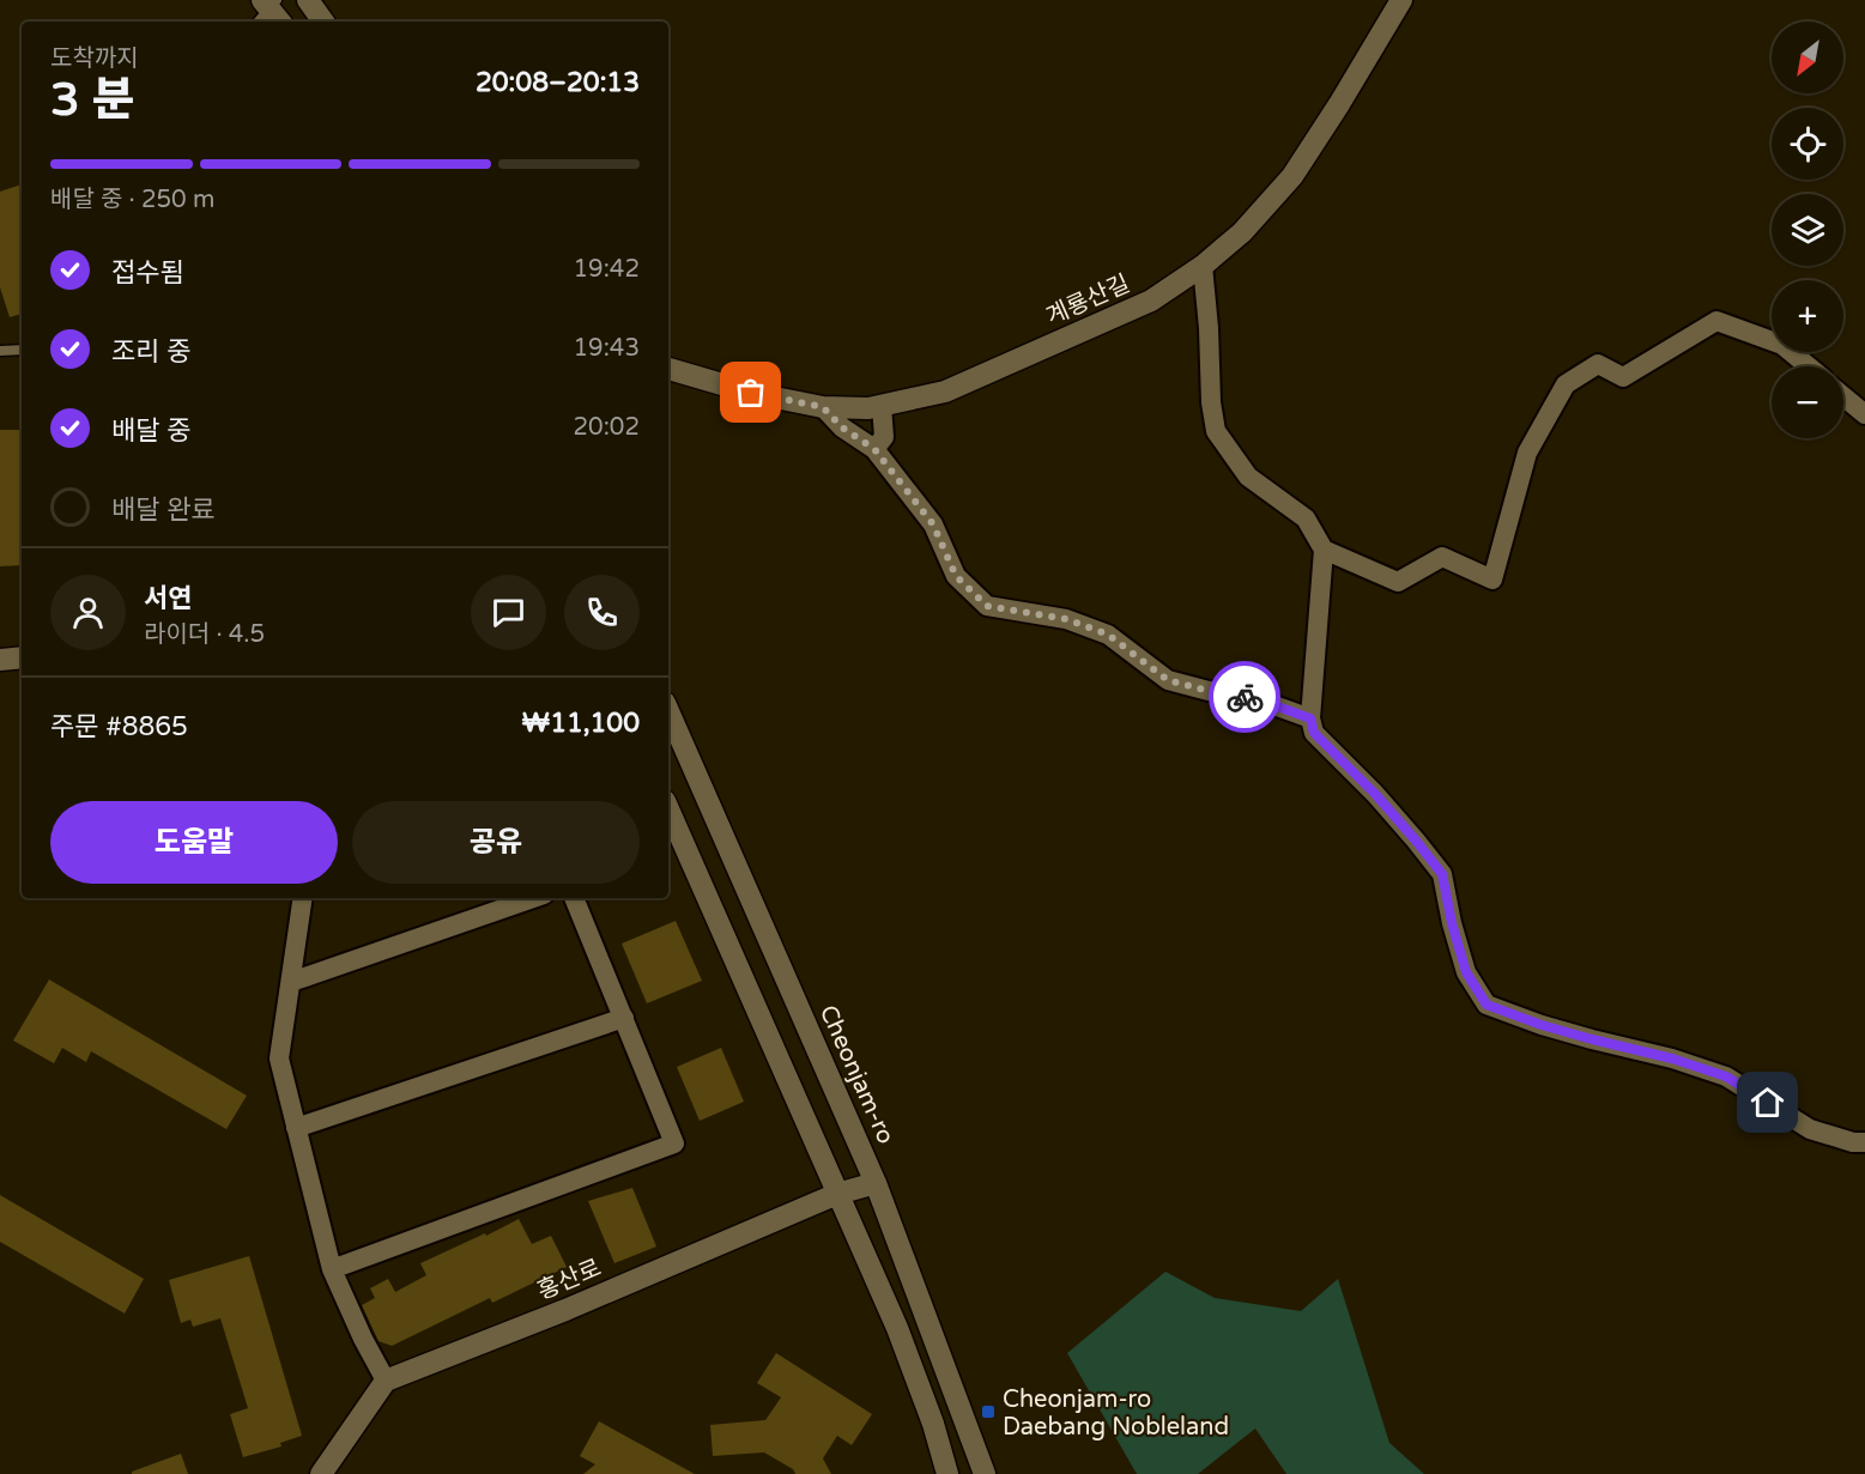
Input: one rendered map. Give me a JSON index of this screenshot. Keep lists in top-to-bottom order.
{
  "streets": {
    "street": ["계룡산길", "Cheonjam-ro", "홍산로"]
  },
  "crossings": [
    ["Cheonjam-ro", "홍산로"]
  ],
  "places": {
    "transit": ["Cheonjam-ro Daebang Nobleland"]
  },
  "north": "bottom left",
  "page": {
    "map_buttons": ["+", "−"],
    "heading": ["3 분", "도착까지", "20:08–20:13"],
    "panel": [
      "서연",
      "라이더 · 4.5",
      "주문 #8865",
      "₩11,100"
    ],
    "bar": "배달 중 · 250 m",
    "list": [
      ["접수됨", "19:42"],
      ["조리 중", "19:43"],
      ["배달 중", "20:02"],
      "배달 완료"
    ],
    "buttons": ["도움말", "공유"]
  }
}
